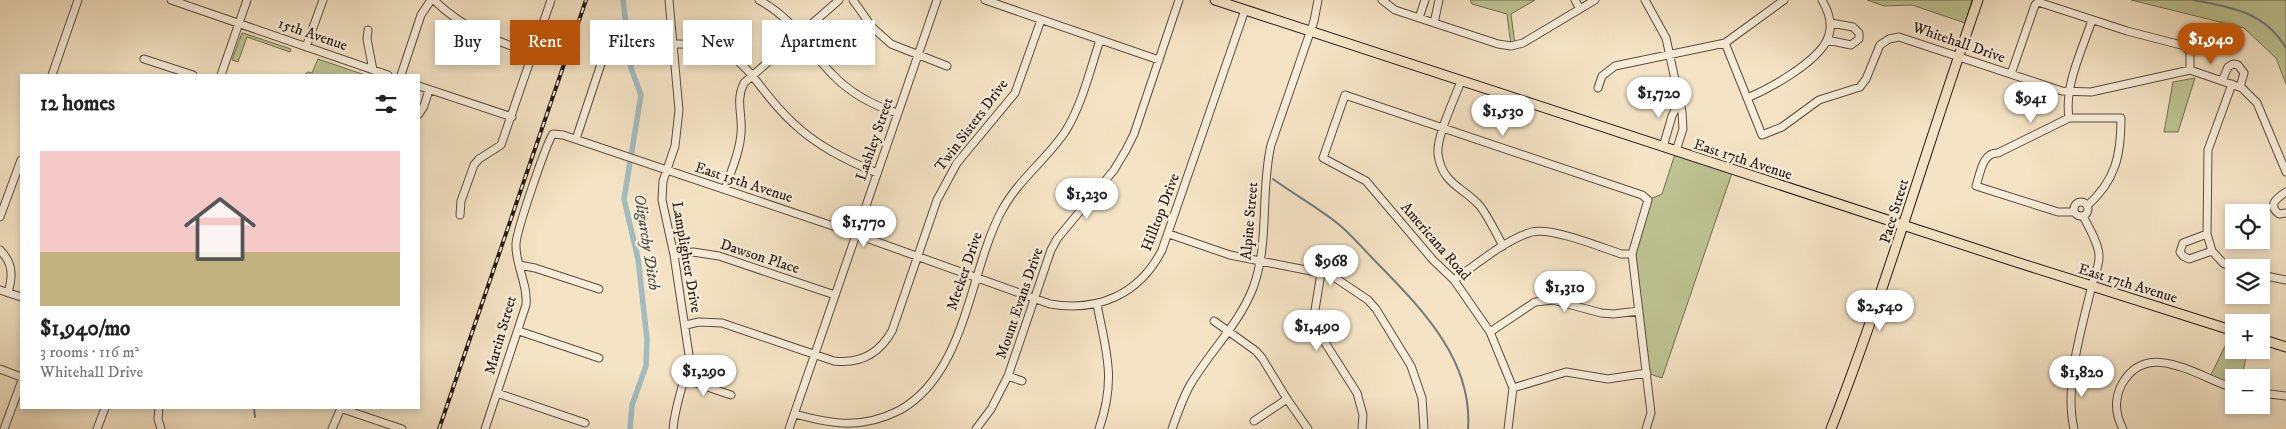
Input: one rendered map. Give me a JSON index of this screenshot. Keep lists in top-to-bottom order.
{
  "streets": {
    "main road": ["East 17th Avenue", "Pace Street"],
    "street": [
      "15th Avenue",
      "Whitehall Drive",
      "Twin Sisters Drive",
      "Lashley Street",
      "East 15th Avenue",
      "Hilltop Drive",
      "Alpine Street",
      "Americana Road",
      "Dawson Place",
      "Lamplighter Drive",
      "Meeker Drive",
      "Mount Evans Drive",
      "Martin Street"
    ]
  },
  "crossings": [
    ["Whitehall Drive", "Pace Street"],
    ["Twin Sisters Drive", "Lashley Street"],
    ["Twin Sisters Drive", "East 15th Avenue"],
    ["Twin Sisters Drive", "Lamplighter Drive"],
    ["Lashley Street", "East 15th Avenue"],
    ["Lashley Street", "Dawson Place"],
    ["Lashley Street", "Meeker Drive"],
    ["East 17th Avenue", "Pace Street"],
    ["East 17th Avenue", "Hilltop Drive"],
    ["East 17th Avenue", "Alpine Street"],
    ["East 15th Avenue", "Hilltop Drive"],
    ["East 15th Avenue", "Lamplighter Drive"],
    ["East 15th Avenue", "Meeker Drive"],
    ["East 15th Avenue", "Mount Evans Drive"],
    ["East 15th Avenue", "Martin Street"],
    ["Dawson Place", "Lamplighter Drive"]
  ],
  "water": ["Oligarchy Ditch"],
  "page": {
    "chip": [
      "Buy",
      "Rent",
      "Filters",
      "New",
      "Apartment"
    ],
    "price": [
      "$1,940",
      "$1,720",
      "$941",
      "$1,530",
      "$1,230",
      "$1,770",
      "$968",
      "$1,310",
      "$2,540",
      "$1,490",
      "$1,290",
      "$1,820"
    ],
    "heading": "12 homes",
    "list": [
      {
        "name": "$1,940/mo",
        "note": "3 rooms · 116 m² · Whitehall Drive"
      }
    ],
    "map_buttons": ["+", "−"]
  }
}
